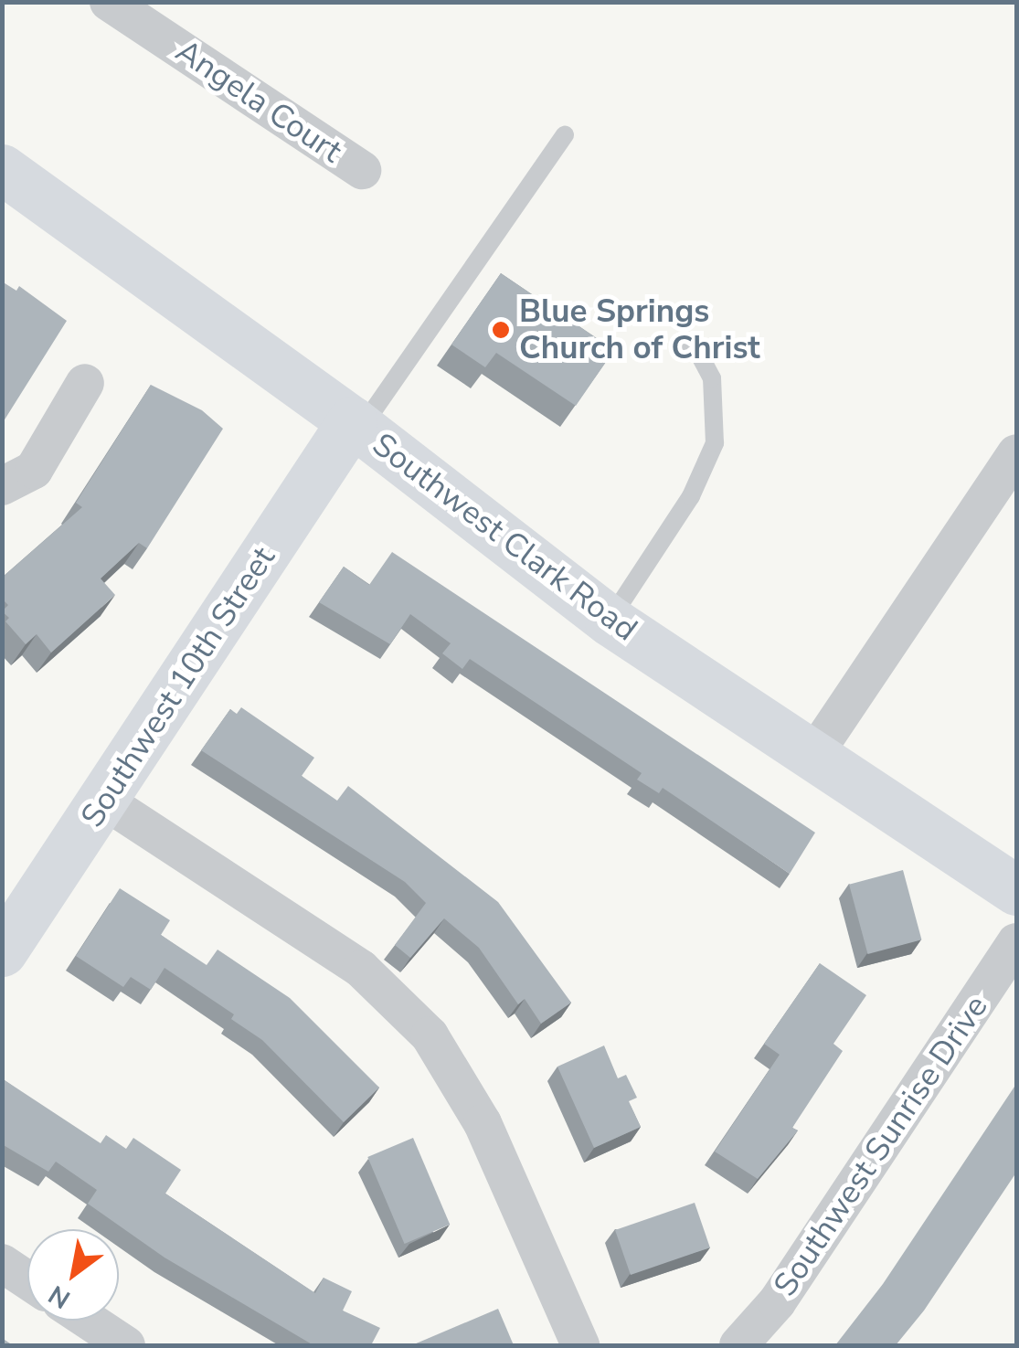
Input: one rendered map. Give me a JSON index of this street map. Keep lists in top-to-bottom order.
{
  "streets": {
    "street": [
      "Angela Court",
      "Southwest Clark Road",
      "Southwest 10th Street",
      "Southwest Sunrise Drive"
    ]
  },
  "crossings": [
    ["Southwest Clark Road", "Southwest 10th Street"]
  ],
  "places": ["Blue Springs Church of Christ"],
  "north": "bottom left"
}
